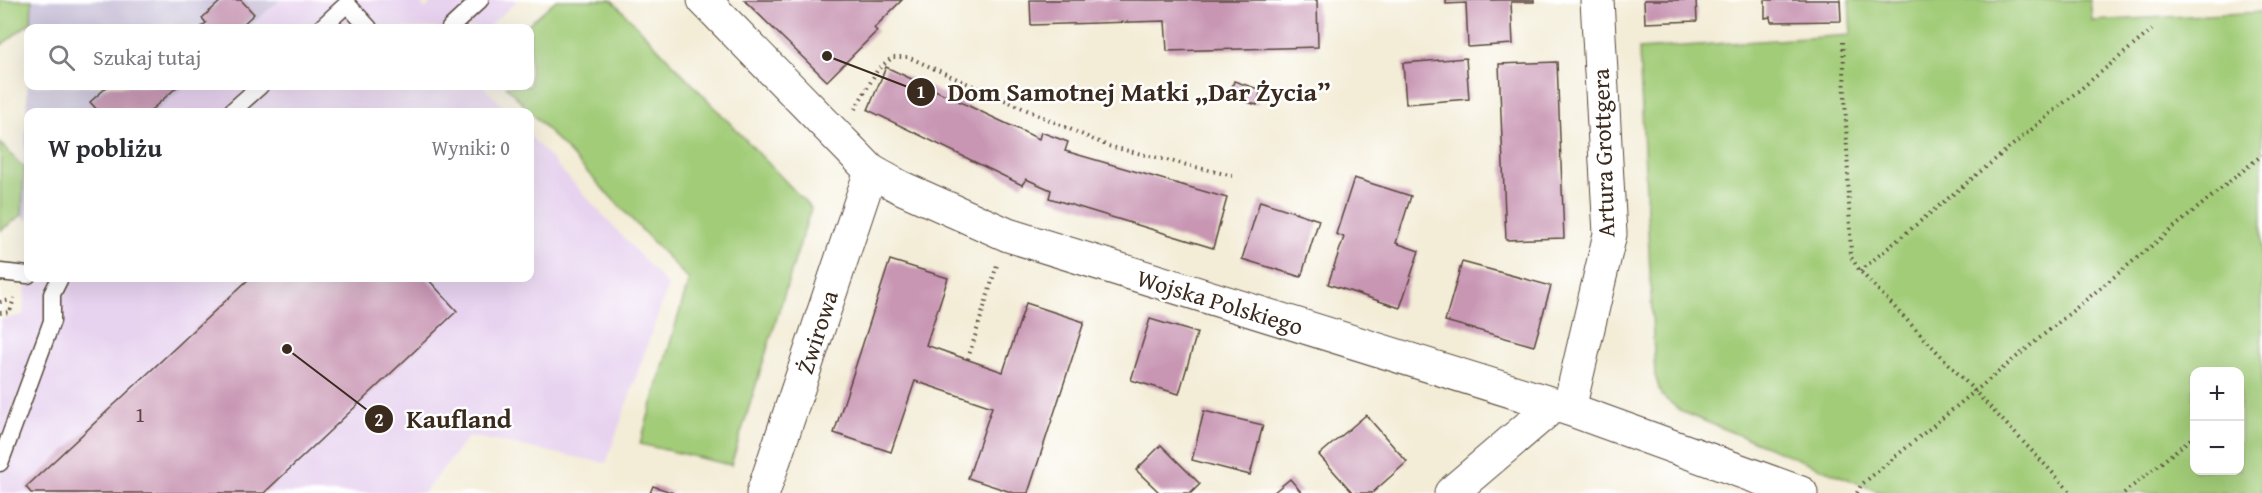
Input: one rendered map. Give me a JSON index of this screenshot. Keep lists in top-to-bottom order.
{
  "streets": {
    "street": ["Artura Grottgera", "Wojska Polskiego", "Żwirowa"]
  },
  "crossings": [
    ["Artura Grottgera", "Wojska Polskiego"],
    ["Wojska Polskiego", "Żwirowa"]
  ],
  "places": ["Dom Samotnej Matki „Dar Życia”", "Kaufland"],
  "house_numbers": ["1"],
  "page": {
    "search": "Szukaj tutaj",
    "heading": ["W pobliżu", "Wyniki: 0"],
    "map_buttons": ["+", "−"]
  }
}
